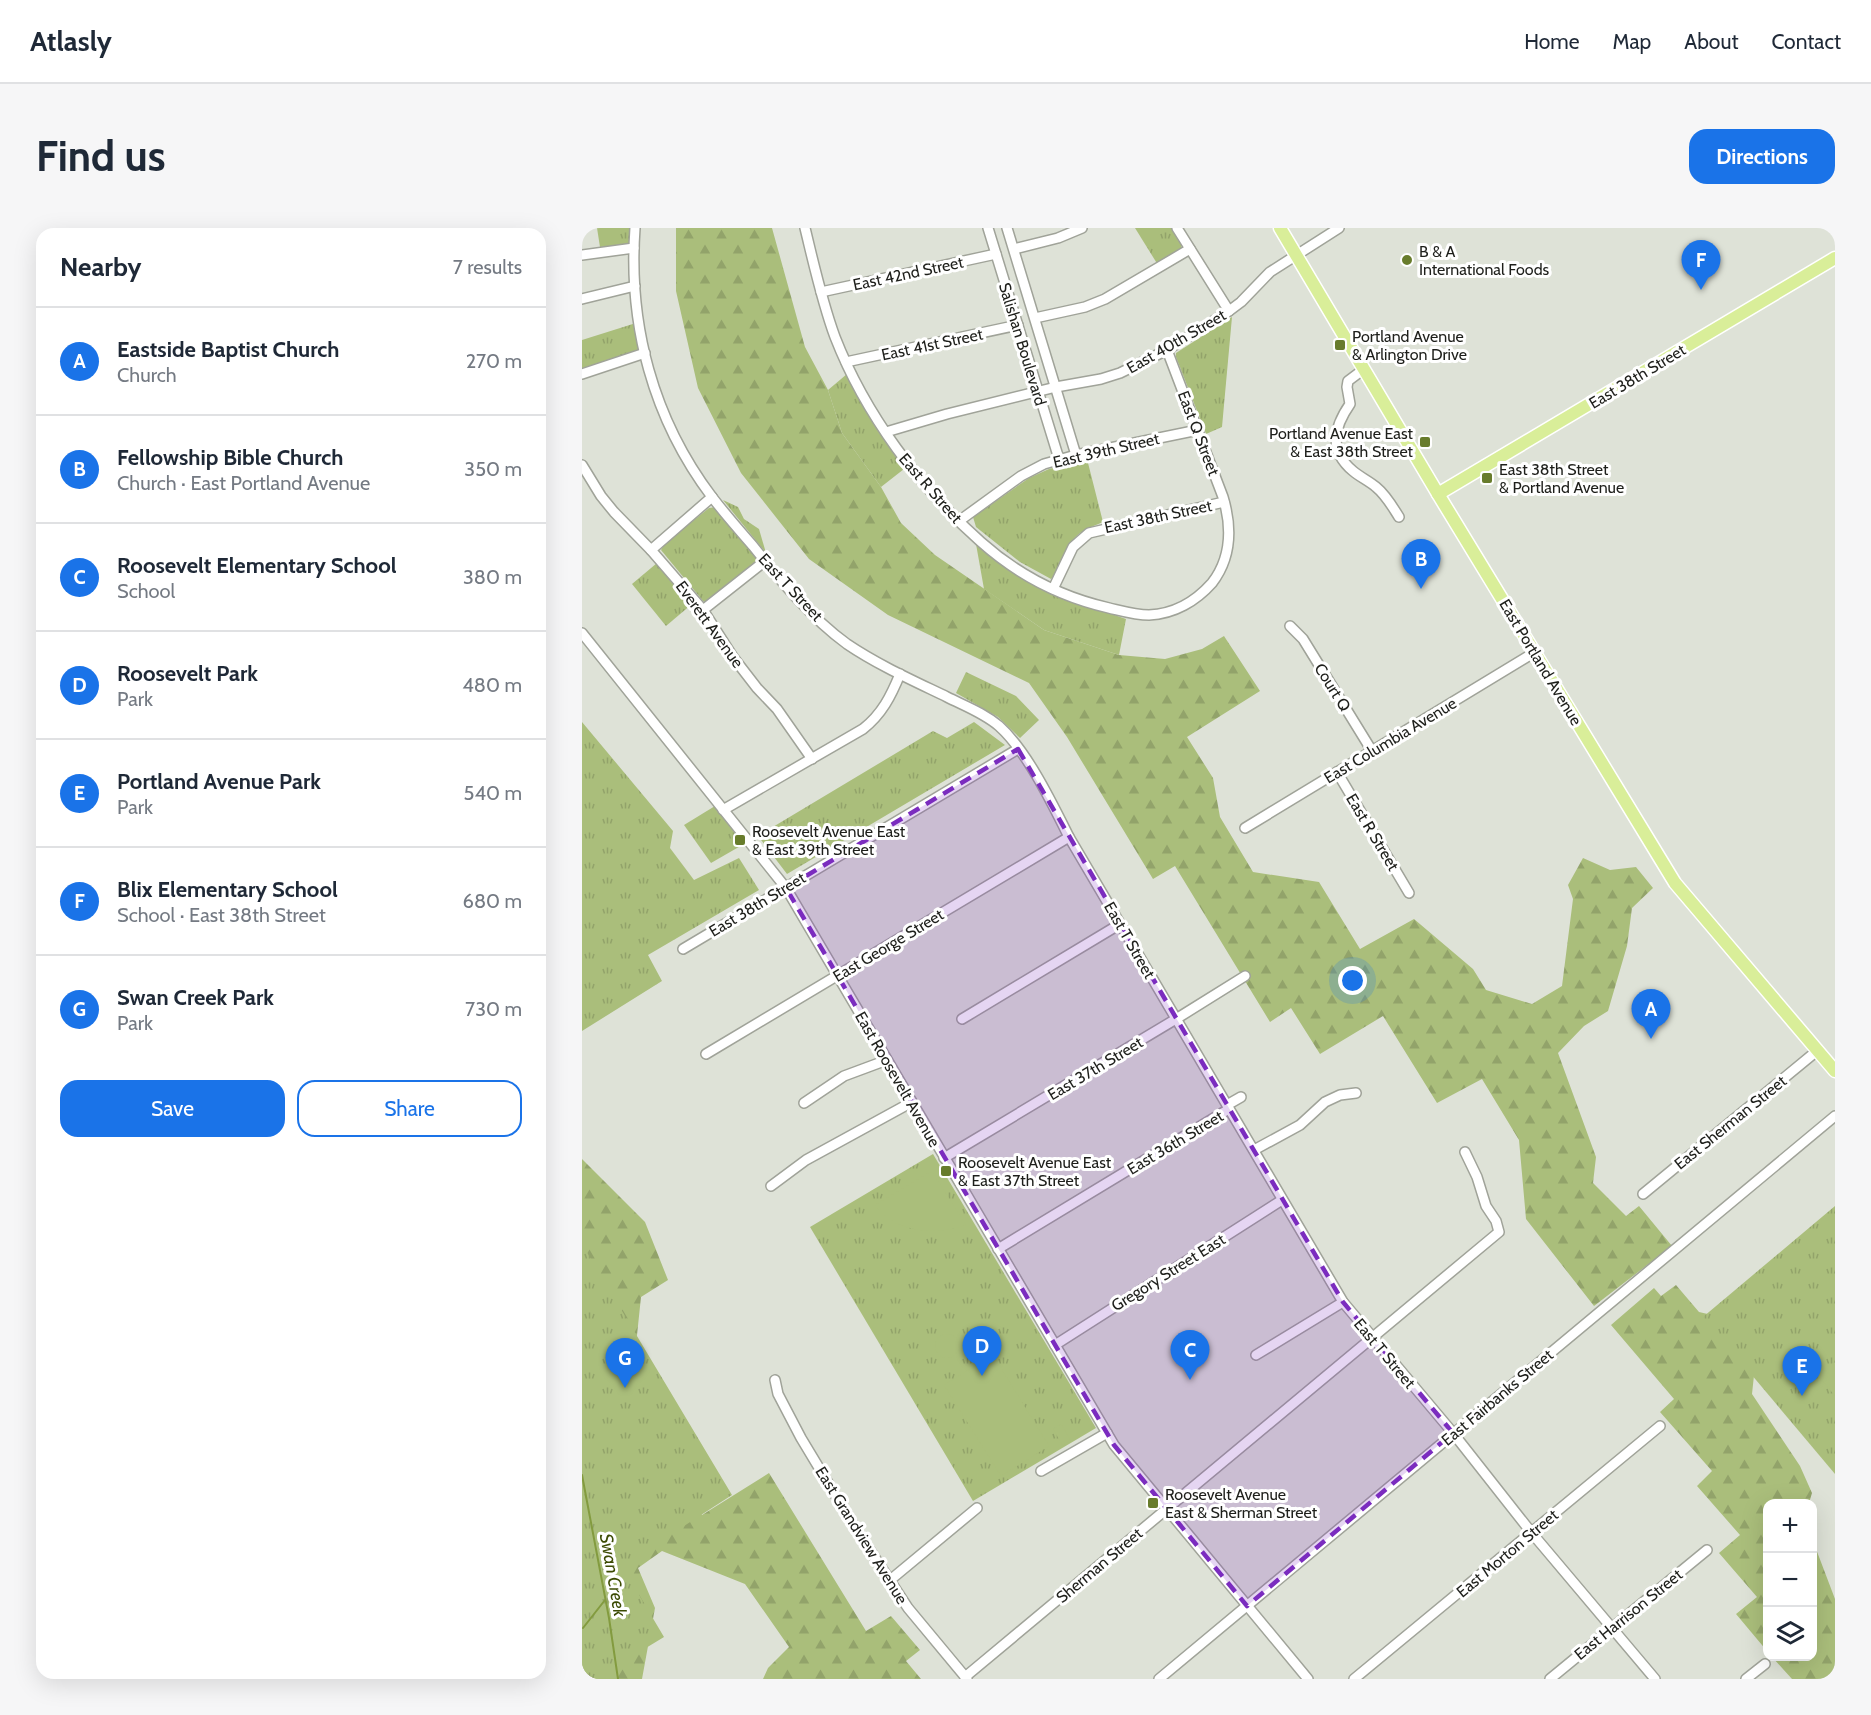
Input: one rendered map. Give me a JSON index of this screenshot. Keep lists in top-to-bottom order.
{
  "streets": {
    "main road": ["East 38th Street", "East Portland Avenue"],
    "street": [
      "East 42nd Street",
      "East 40th Street",
      "East 41st Street",
      "Salishan Boulevard",
      "East Q Street",
      "East 39th Street",
      "East R Street",
      "East T Street",
      "Everett Avenue",
      "Court Q",
      "East Columbia Avenue",
      "East George Street",
      "East 37th Street",
      "East Roosevelt Avenue",
      "East Sherman Street",
      "East 36th Street",
      "Gregory Street East",
      "East Fairbanks Street",
      "East Grandview Avenue",
      "East Morton Street",
      "Sherman Street",
      "East Harrison Street"
    ]
  },
  "crossings": [
    ["East 42nd Street", "Salishan Boulevard"],
    ["East 42nd Street", "East R Street"],
    ["East 40th Street", "Salishan Boulevard"],
    ["East 40th Street", "East Q Street"],
    ["East 40th Street", "East R Street"],
    ["East 40th Street", "East Portland Avenue"],
    ["East 41st Street", "Salishan Boulevard"],
    ["East 41st Street", "East R Street"],
    ["Salishan Boulevard", "East 39th Street"],
    ["East 38th Street", "East Q Street"],
    ["East 38th Street", "East R Street"],
    ["East 38th Street", "East T Street"],
    ["East 38th Street", "East Portland Avenue"],
    ["East 38th Street", "East Roosevelt Avenue"],
    ["East Q Street", "East 39th Street"],
    ["East Q Street", "East R Street"],
    ["East 39th Street", "East R Street"],
    ["East R Street", "East Columbia Avenue"],
    ["East T Street", "East George Street"],
    ["East T Street", "East 37th Street"],
    ["East T Street", "East 36th Street"],
    ["East T Street", "Gregory Street East"],
    ["East T Street", "East Fairbanks Street"],
    ["East T Street", "East Morton Street"],
    ["East T Street", "Sherman Street"],
    ["East T Street", "East Harrison Street"],
    ["East Portland Avenue", "East Columbia Avenue"],
    ["East Portland Avenue", "East Sherman Street"],
    ["Court Q", "East Columbia Avenue"],
    ["East George Street", "East Roosevelt Avenue"],
    ["East 37th Street", "East Roosevelt Avenue"],
    ["East Roosevelt Avenue", "East 36th Street"],
    ["East Roosevelt Avenue", "Gregory Street East"],
    ["East Roosevelt Avenue", "East Fairbanks Street"],
    ["East Roosevelt Avenue", "Sherman Street"],
    ["East Grandview Avenue", "Sherman Street"]
  ],
  "water": ["Swan Creek"],
  "places": {
    "other": ["B & A International Foods"],
    "transit": [
      "Portland Avenue & Arlington Drive",
      "Portland Avenue East & East 38th Street",
      "East 38th Street & Portland Avenue",
      "Roosevelt Avenue East & East 39th Street",
      "Roosevelt Avenue East & East 37th Street",
      "Roosevelt Avenue East & Sherman Street"
    ]
  },
  "page": {
    "header": "Atlasly",
    "nav": [
      "Home",
      "Map",
      "About",
      "Contact"
    ],
    "buttons": [
      "Directions",
      ["Save", "Share"]
    ],
    "title": "Find us",
    "heading": ["Nearby", "7 results"],
    "pins": [
      "F",
      "B",
      "A",
      "D",
      "C",
      "G",
      "E"
    ],
    "list": [
      {
        "mark": "A",
        "name": "Eastside Baptist Church",
        "note": "Church",
        "value": "270 m"
      },
      {
        "mark": "B",
        "name": "Fellowship Bible Church",
        "note": "Church · East Portland Avenue",
        "value": "350 m"
      },
      {
        "mark": "C",
        "name": "Roosevelt Elementary School",
        "note": "School",
        "value": "380 m"
      },
      {
        "mark": "D",
        "name": "Roosevelt Park",
        "note": "Park",
        "value": "480 m"
      },
      {
        "mark": "E",
        "name": "Portland Avenue Park",
        "note": "Park",
        "value": "540 m"
      },
      {
        "mark": "F",
        "name": "Blix Elementary School",
        "note": "School · East 38th Street",
        "value": "680 m"
      },
      {
        "mark": "G",
        "name": "Swan Creek Park",
        "note": "Park",
        "value": "730 m"
      }
    ],
    "map_buttons": ["+", "−"]
  }
}
